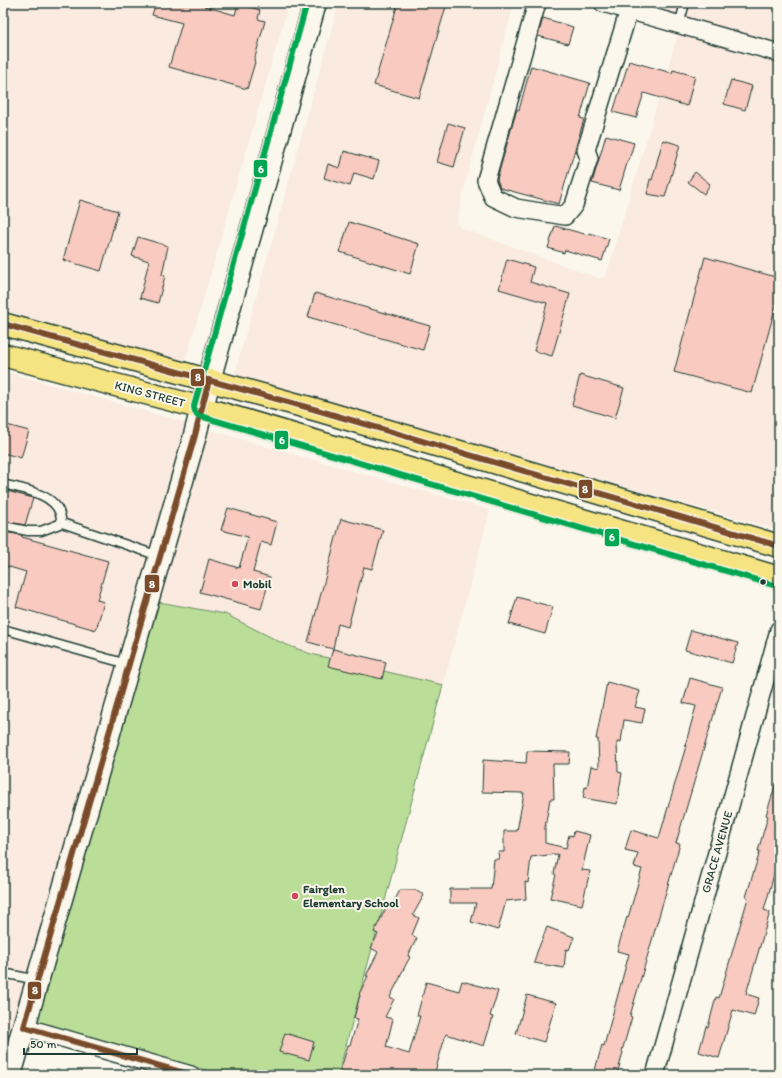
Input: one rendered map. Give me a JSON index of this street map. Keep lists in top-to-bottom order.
{
  "streets": {
    "main road": ["KING STREET"],
    "street": ["GRACE AVENUE"]
  },
  "places": ["Mobil", "Fairglen Elementary School"],
  "lines": ["transit line 6", "transit line 8"],
  "scale_bar": "50 m"
}
